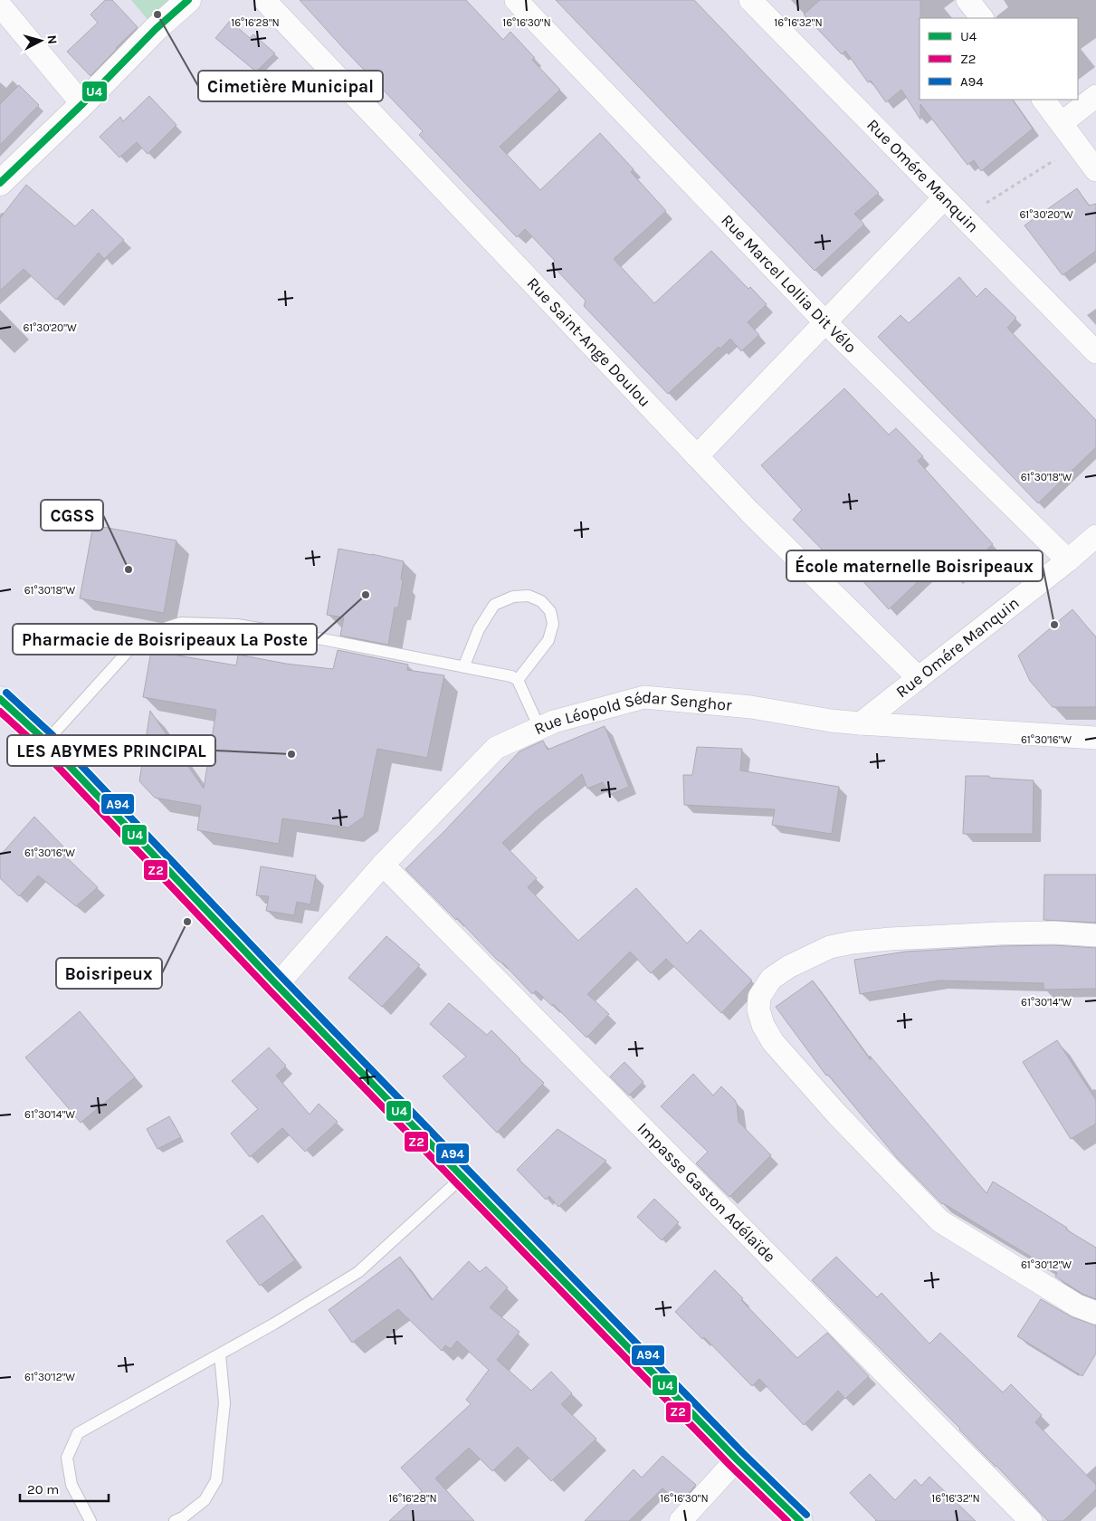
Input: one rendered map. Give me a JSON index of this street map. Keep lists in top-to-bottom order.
{
  "streets": {
    "street": [
      "Rue Omére Manquin",
      "Rue Marcel Lollia Dit Vélo",
      "Rue Saint-Ange Doulou",
      "Rue Léopold Sédar Senghor",
      "Impasse Gaston Adélaïde"
    ]
  },
  "crossings": [
    ["Rue Omére Manquin", "Rue Marcel Lollia Dit Vélo"],
    ["Rue Omére Manquin", "Rue Saint-Ange Doulou"],
    ["Rue Omére Manquin", "Rue Léopold Sédar Senghor"],
    ["Rue Léopold Sédar Senghor", "Impasse Gaston Adélaïde"]
  ],
  "places": [
    "Cimetière Municipal",
    "CGSS",
    "Pharmacie de Boisripeaux La Poste",
    "École maternelle Boisripeaux",
    "LES ABYMES PRINCIPAL",
    "Boisripeux"
  ],
  "lines": ["transit line U4", "transit line A94", "transit line Z2"],
  "legend": ["U4", "Z2", "A94"],
  "scale_bar": "20 m",
  "north": "right",
  "coordinates": [
    "16°16'28\"N",
    "16°16'30\"N",
    "16°16'32\"N",
    "61°30'20\"W",
    "61°30'18\"W",
    "61°30'16\"W",
    "61°30'14\"W",
    "61°30'12\"W"
  ]
}
